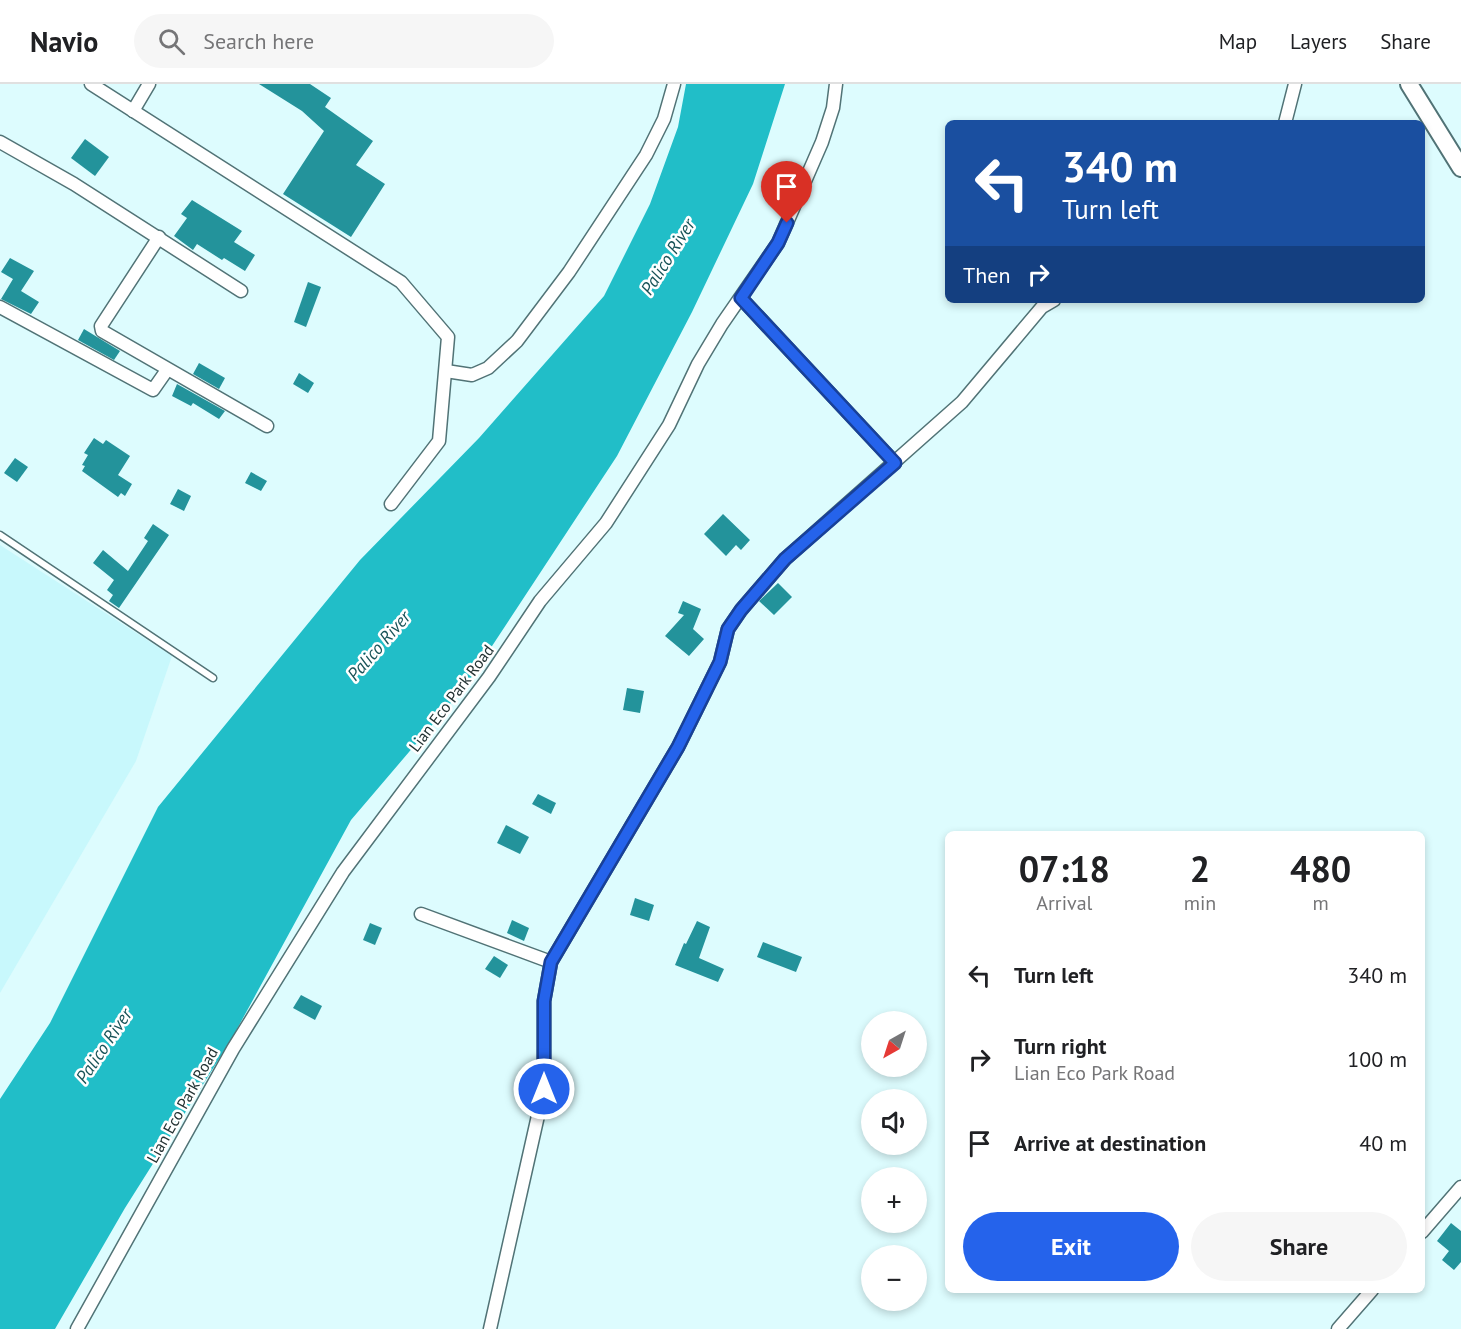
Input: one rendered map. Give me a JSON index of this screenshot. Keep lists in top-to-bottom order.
{
  "streets": {
    "street": ["Lian Eco Park Road"]
  },
  "water": ["Palico River"],
  "north": "bottom left",
  "page": {
    "header": "Navio",
    "search": "Search here",
    "nav": ["Map", "Layers", "Share"],
    "turn": ["340 m", "Turn left"],
    "then": "Then",
    "eta": [
      "07:18",
      "Arrival",
      "2",
      "min",
      "480",
      "m"
    ],
    "list": [
      {
        "name": "Turn left",
        "value": "340 m"
      },
      {
        "name": "Turn right",
        "note": "Lian Eco Park Road",
        "value": "100 m"
      },
      {
        "name": "Arrive at destination",
        "value": "40 m"
      }
    ],
    "map_buttons": ["+", "−"],
    "buttons": ["Exit", "Share"]
  }
}
